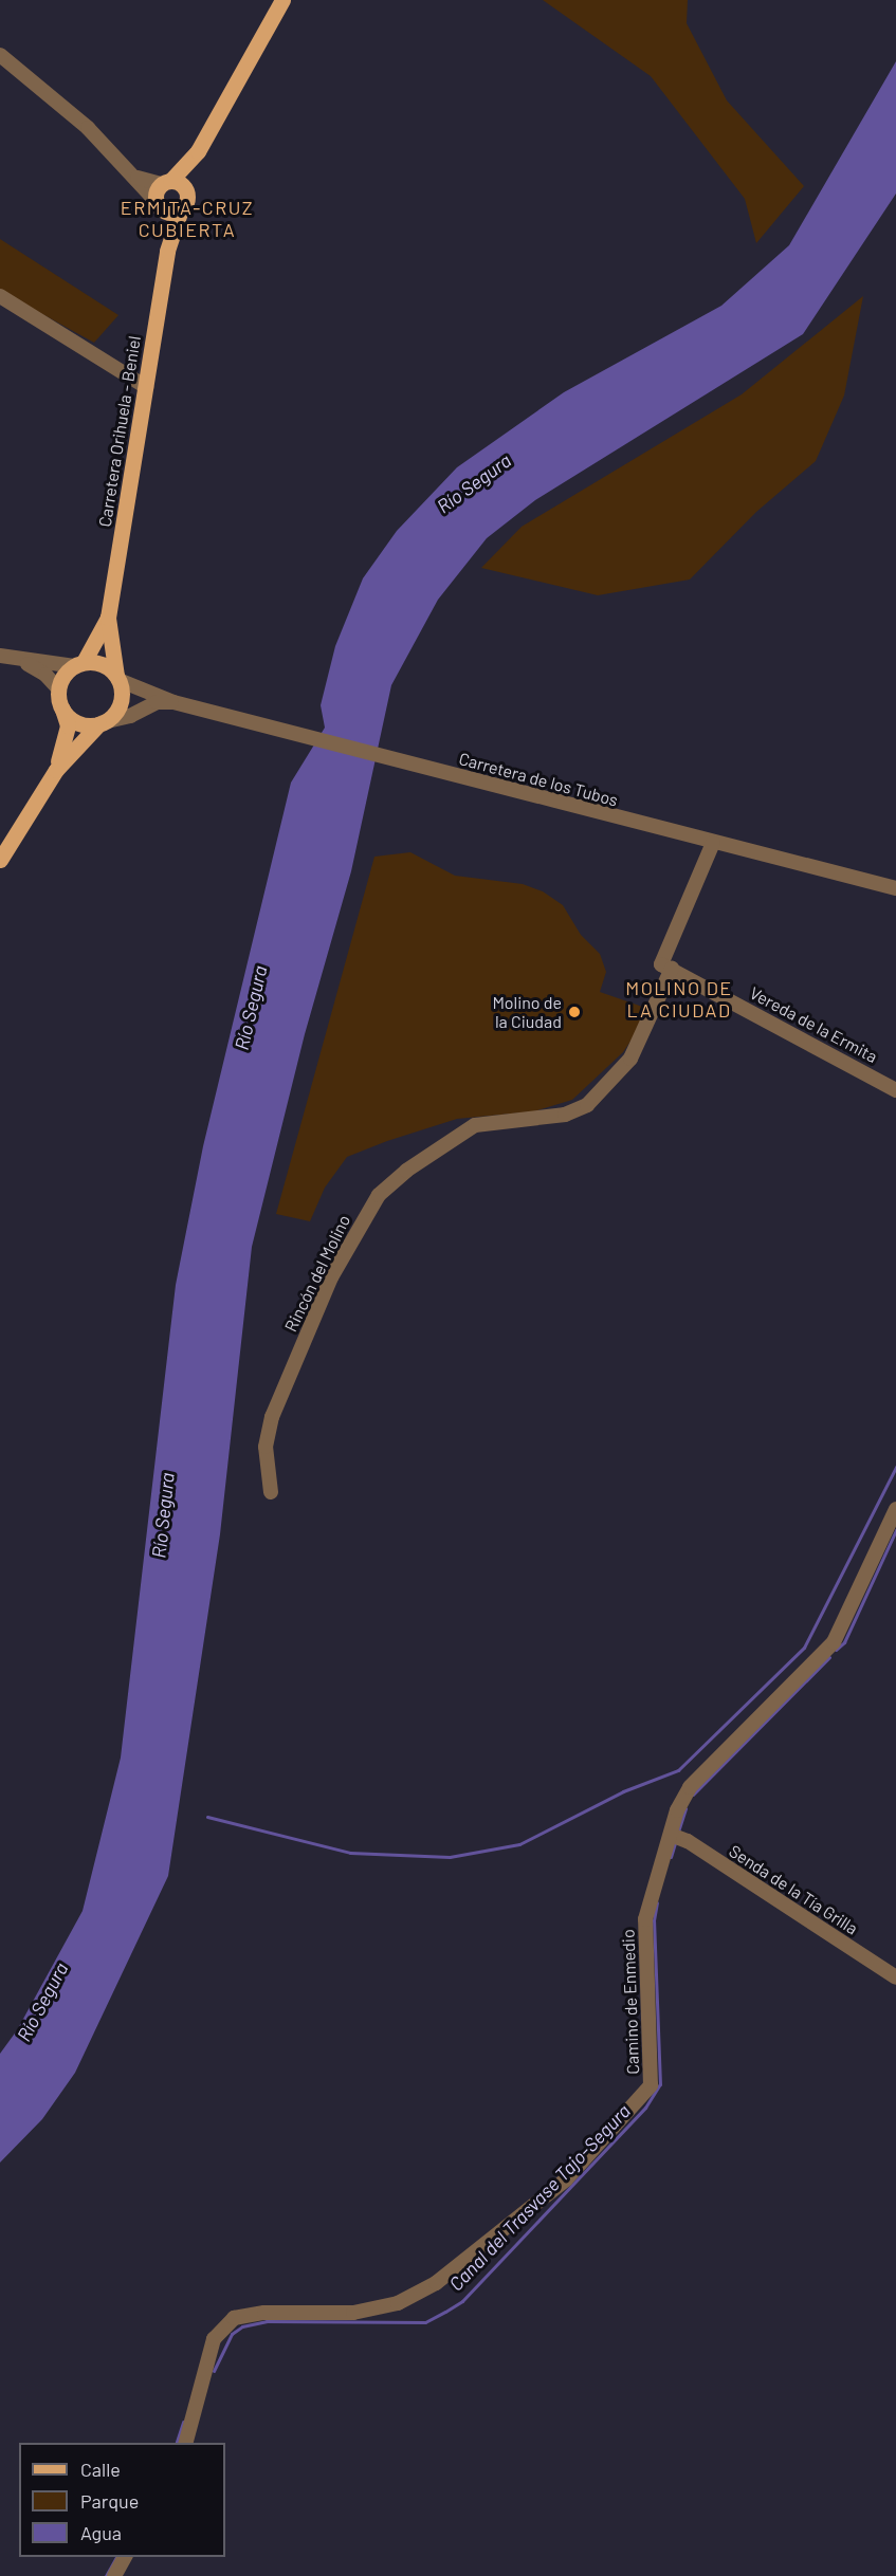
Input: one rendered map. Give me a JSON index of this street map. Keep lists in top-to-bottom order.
{
  "streets": {
    "main road": ["Carretera Orihuela - Beniel"],
    "street": [
      "Carretera de los Tubos",
      "Vereda de la Ermita",
      "Rincón del Molino",
      "Senda de la Tía Grilla",
      "Camino de Enmedio"
    ]
  },
  "crossings": [
    ["Carretera Orihuela - Beniel", "Carretera de los Tubos"],
    ["Vereda de la Ermita", "Rincón del Molino"],
    ["Senda de la Tía Grilla", "Camino de Enmedio"]
  ],
  "districts": ["ERMITA-CRUZ CUBIERTA", "MOLINO DE LA CIUDAD"],
  "water": ["Río Segura", "Canal del Trasvase Tajo-Segura"],
  "places": ["Molino de la Ciudad"],
  "legend": ["Calle", "Parque", "Agua"]
}
